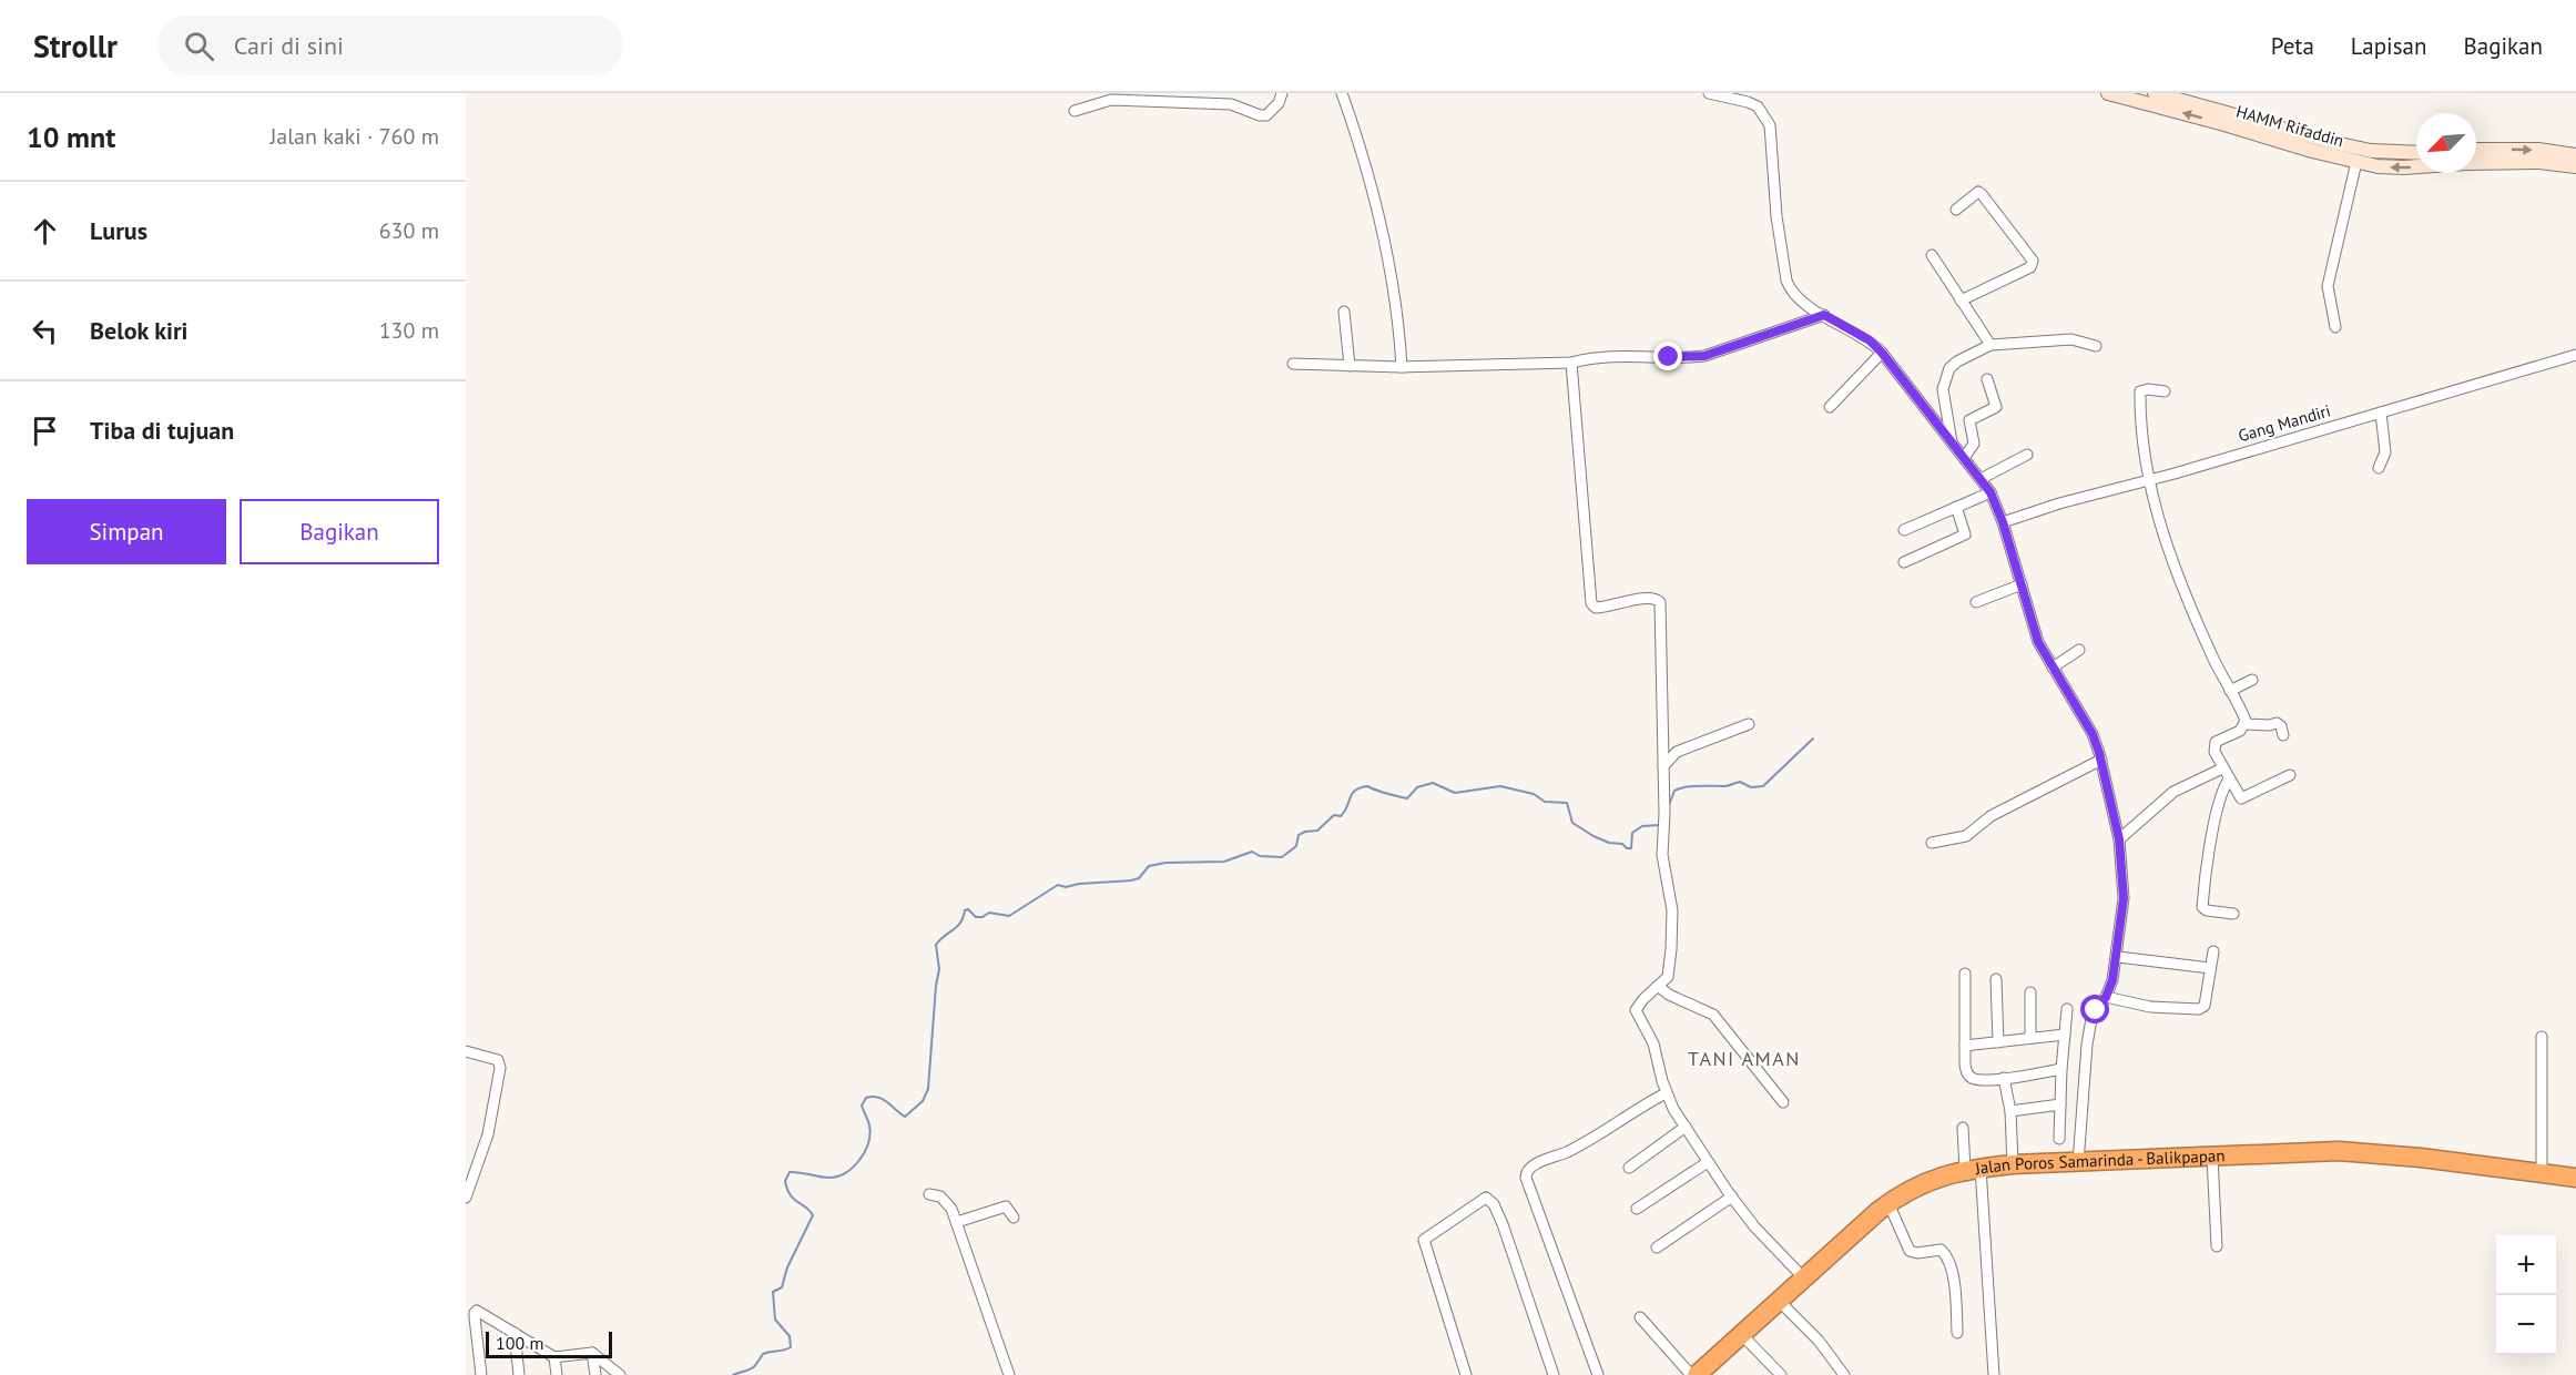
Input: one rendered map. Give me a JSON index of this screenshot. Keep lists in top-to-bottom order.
{
  "streets": {
    "highway": ["Jalan Poros Samarinda - Balikpapan"],
    "main road": ["HAMM Rifaddin"],
    "street": ["Gang Mandiri"]
  },
  "districts": ["TANI AMAN"],
  "scale_bar": "100 m",
  "north": "bottom left",
  "page": {
    "header": "Strollr",
    "search": "Cari di sini",
    "nav": ["Peta", "Lapisan", "Bagikan"],
    "heading": ["10 mnt", "Jalan kaki · 760 m"],
    "list": [
      ["Lurus", "630 m"],
      ["Belok kiri", "130 m"],
      "Tiba di tujuan"
    ],
    "buttons": ["Simpan", "Bagikan"],
    "map_buttons": ["+", "−"],
    "scale": "100 m"
  }
}
